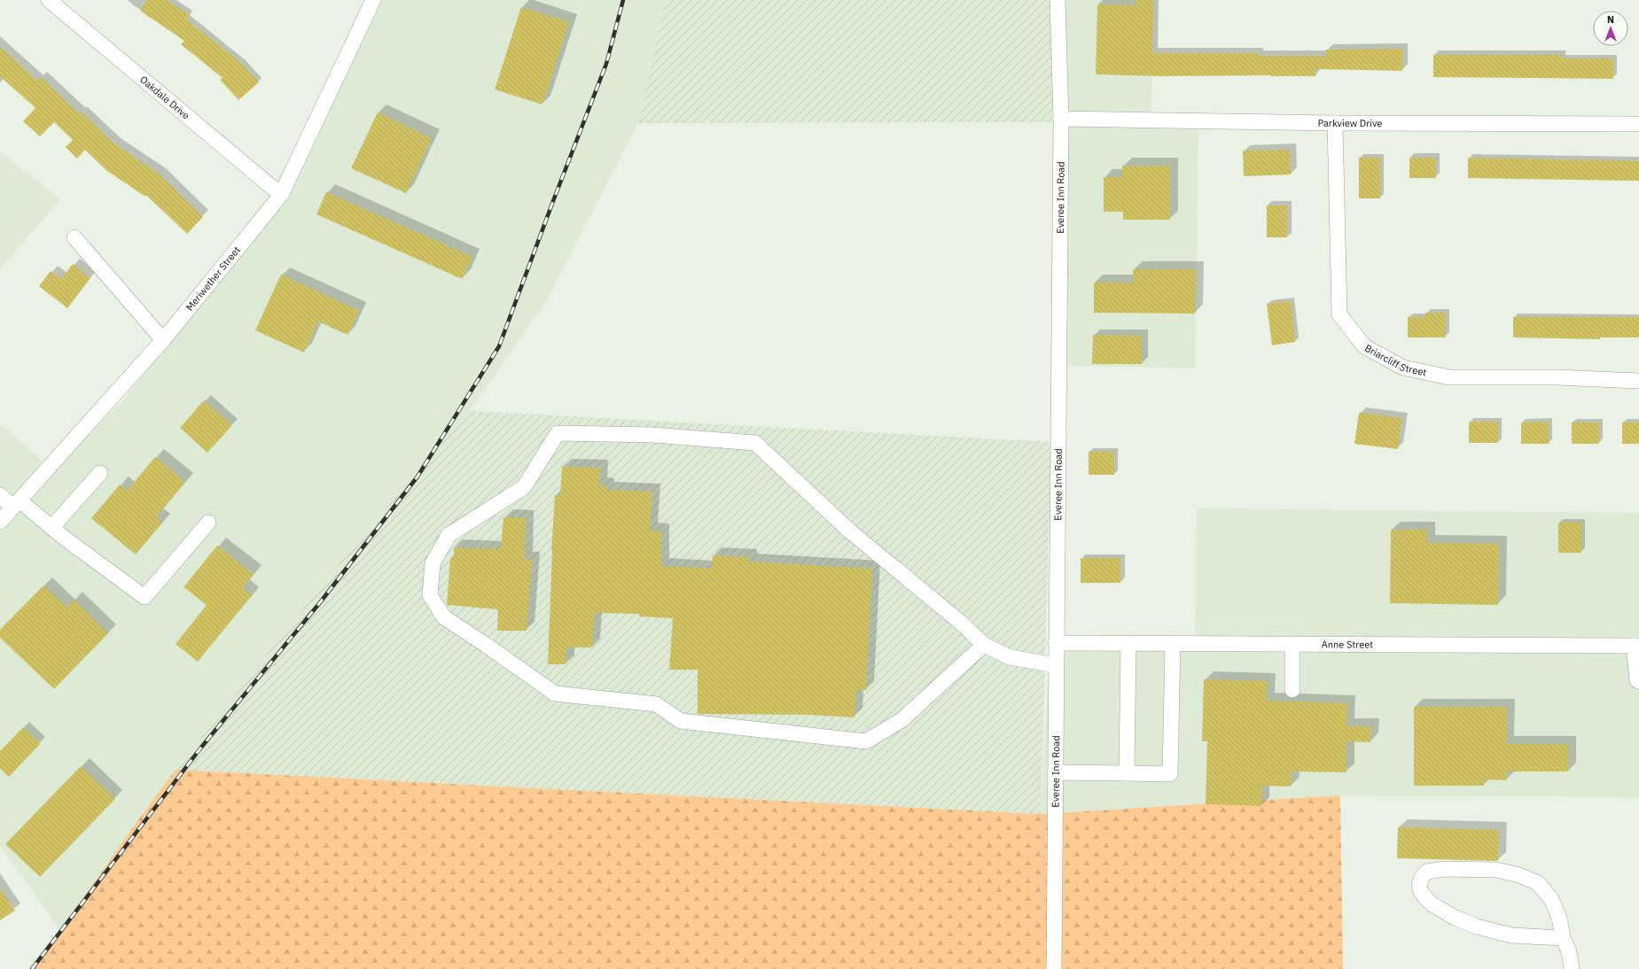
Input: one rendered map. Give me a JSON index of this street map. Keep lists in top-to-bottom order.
{
  "streets": {
    "street": [
      "Oakdale Drive",
      "Parkview Drive",
      "Everee Inn Road",
      "Meriwether Street",
      "Briarcliff Street",
      "Anne Street"
    ]
  },
  "crossings": [
    ["Oakdale Drive", "Meriwether Street"],
    ["Parkview Drive", "Everee Inn Road"],
    ["Parkview Drive", "Briarcliff Street"],
    ["Everee Inn Road", "Anne Street"]
  ],
  "north": "top"
}
